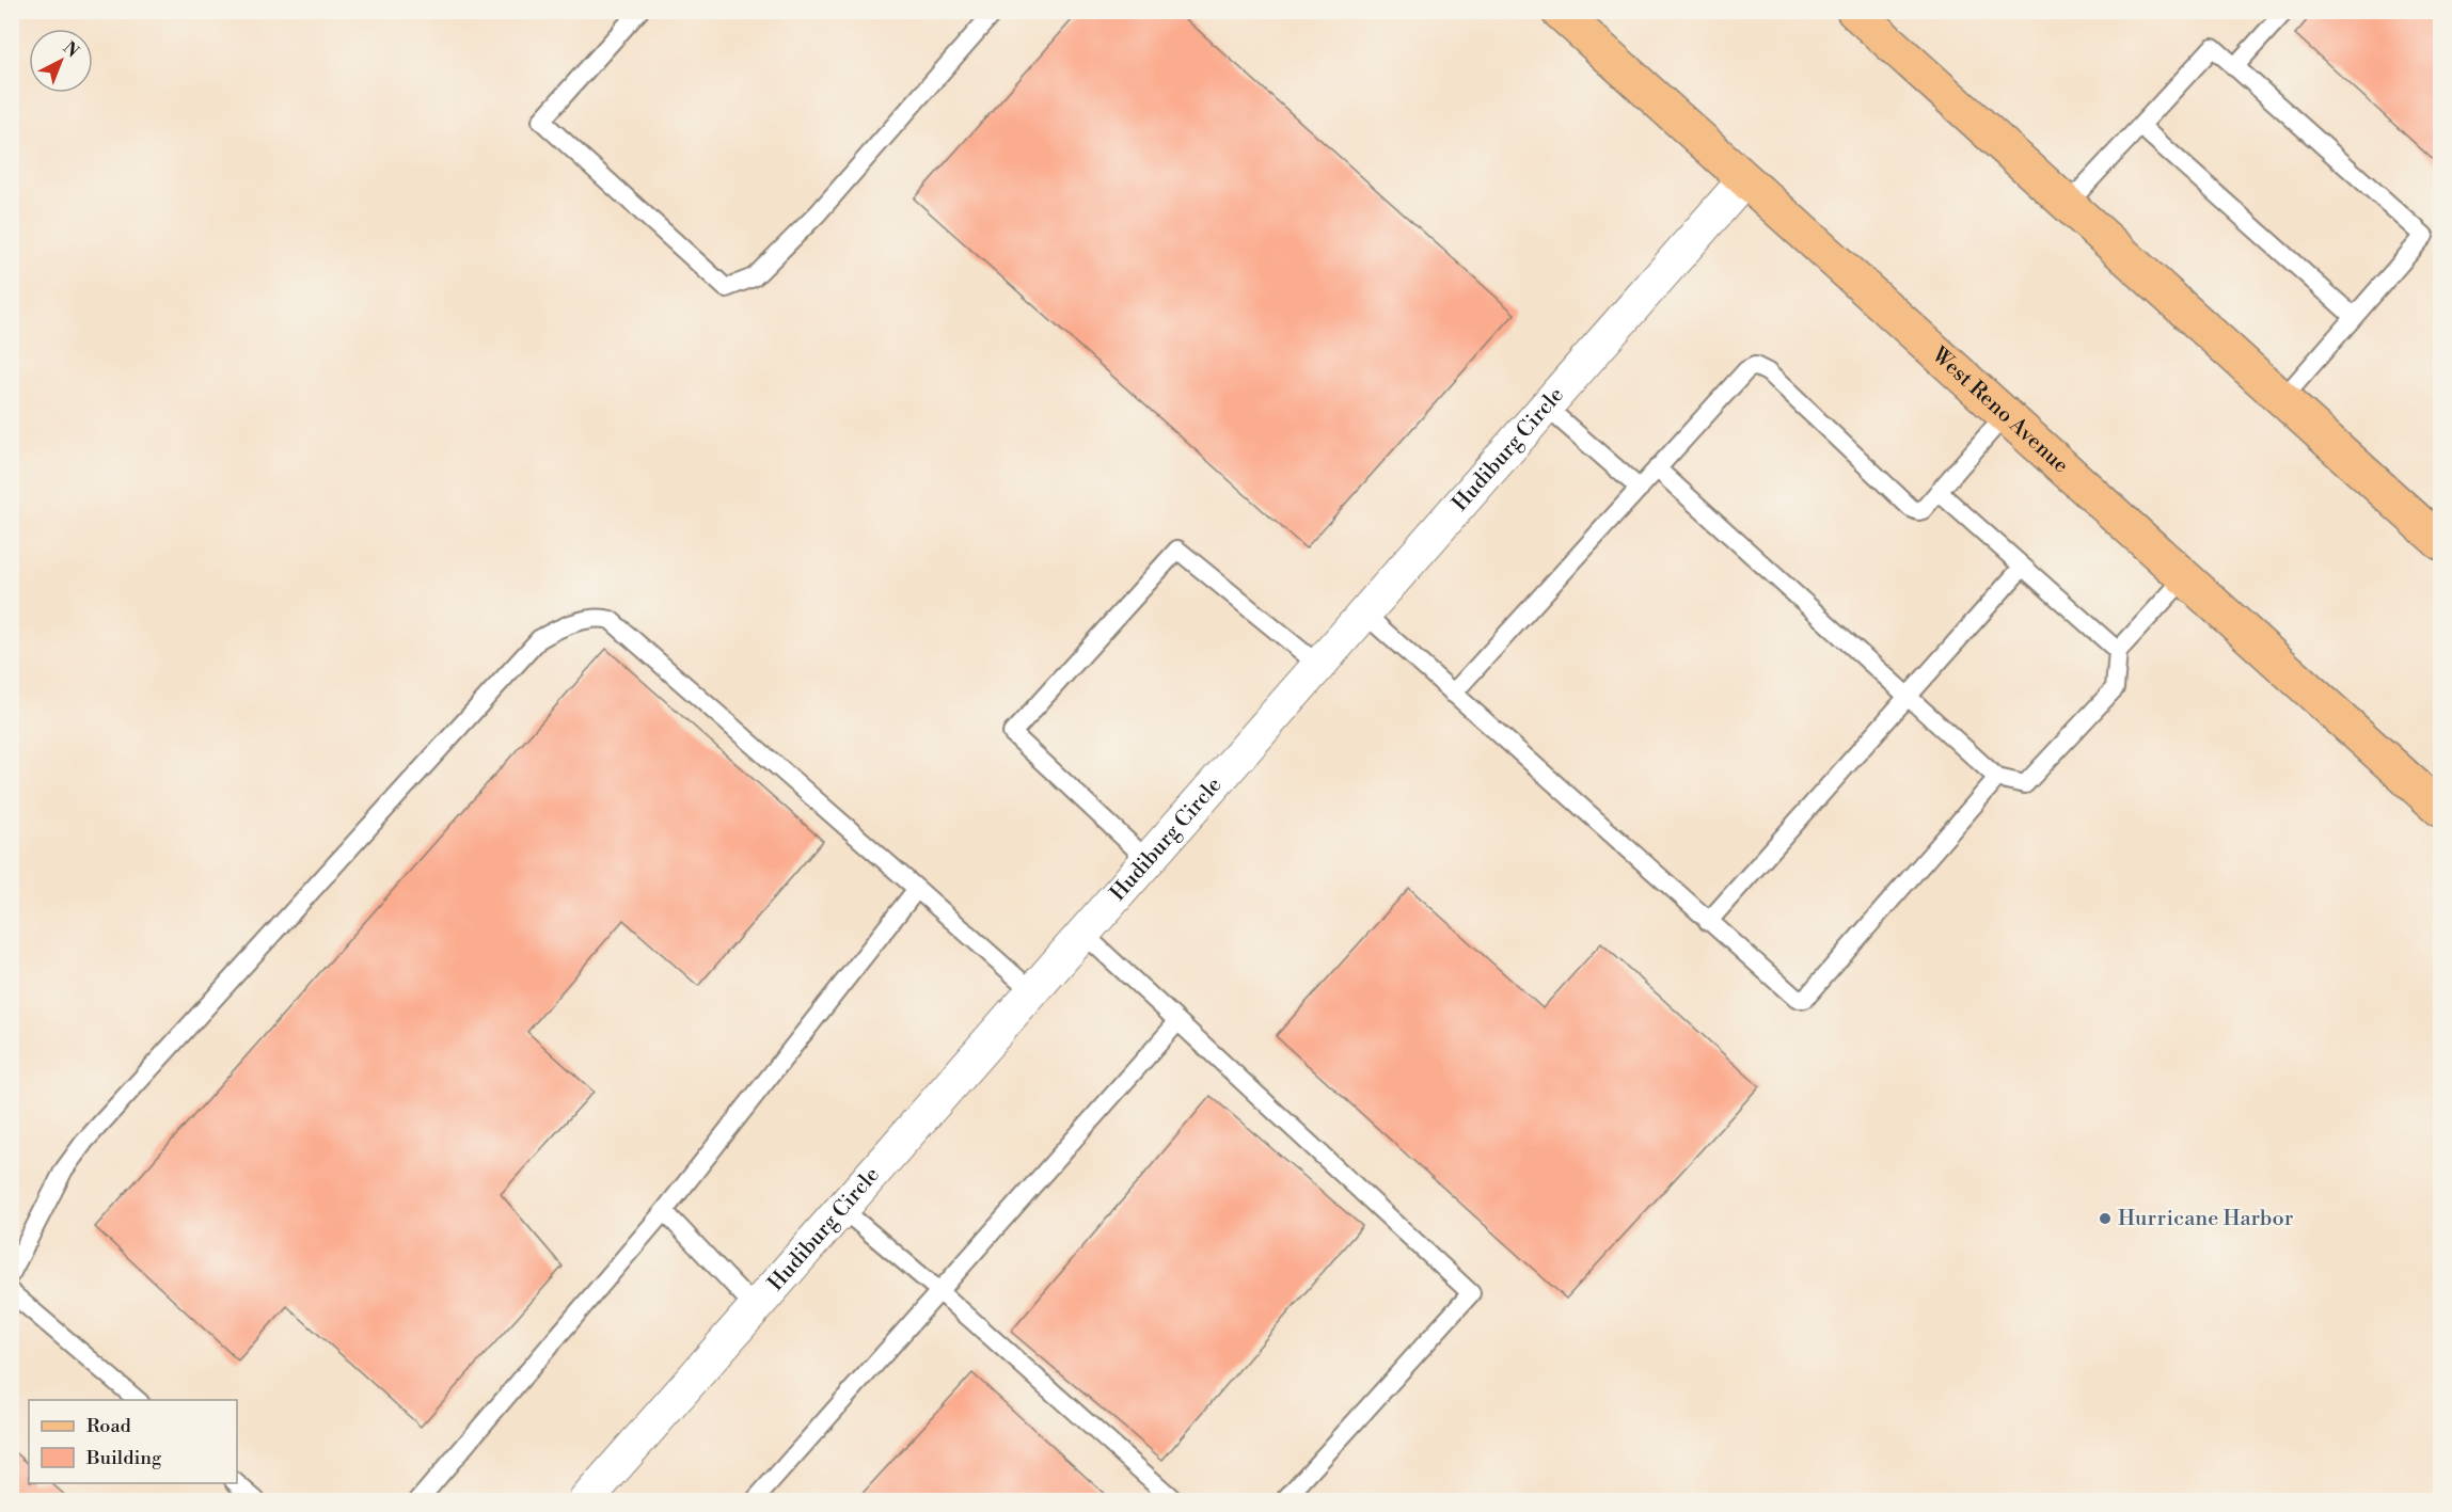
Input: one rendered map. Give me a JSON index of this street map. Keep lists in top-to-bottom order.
{
  "streets": {
    "main road": ["West Reno Avenue"],
    "street": ["Hudiburg Circle"]
  },
  "crossings": [
    ["West Reno Avenue", "Hudiburg Circle"]
  ],
  "places": ["Hurricane Harbor"],
  "legend": ["Road", "Building"],
  "north": "top right"
}
